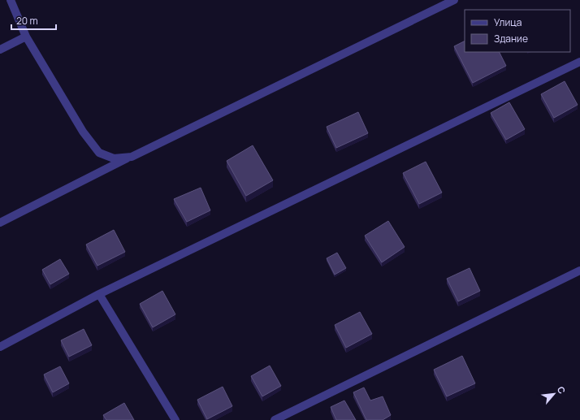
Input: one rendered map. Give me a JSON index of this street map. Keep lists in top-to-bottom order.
{
  "legend": ["Улица", "Здание"],
  "scale_bar": "20 m",
  "north": "top right"
}
